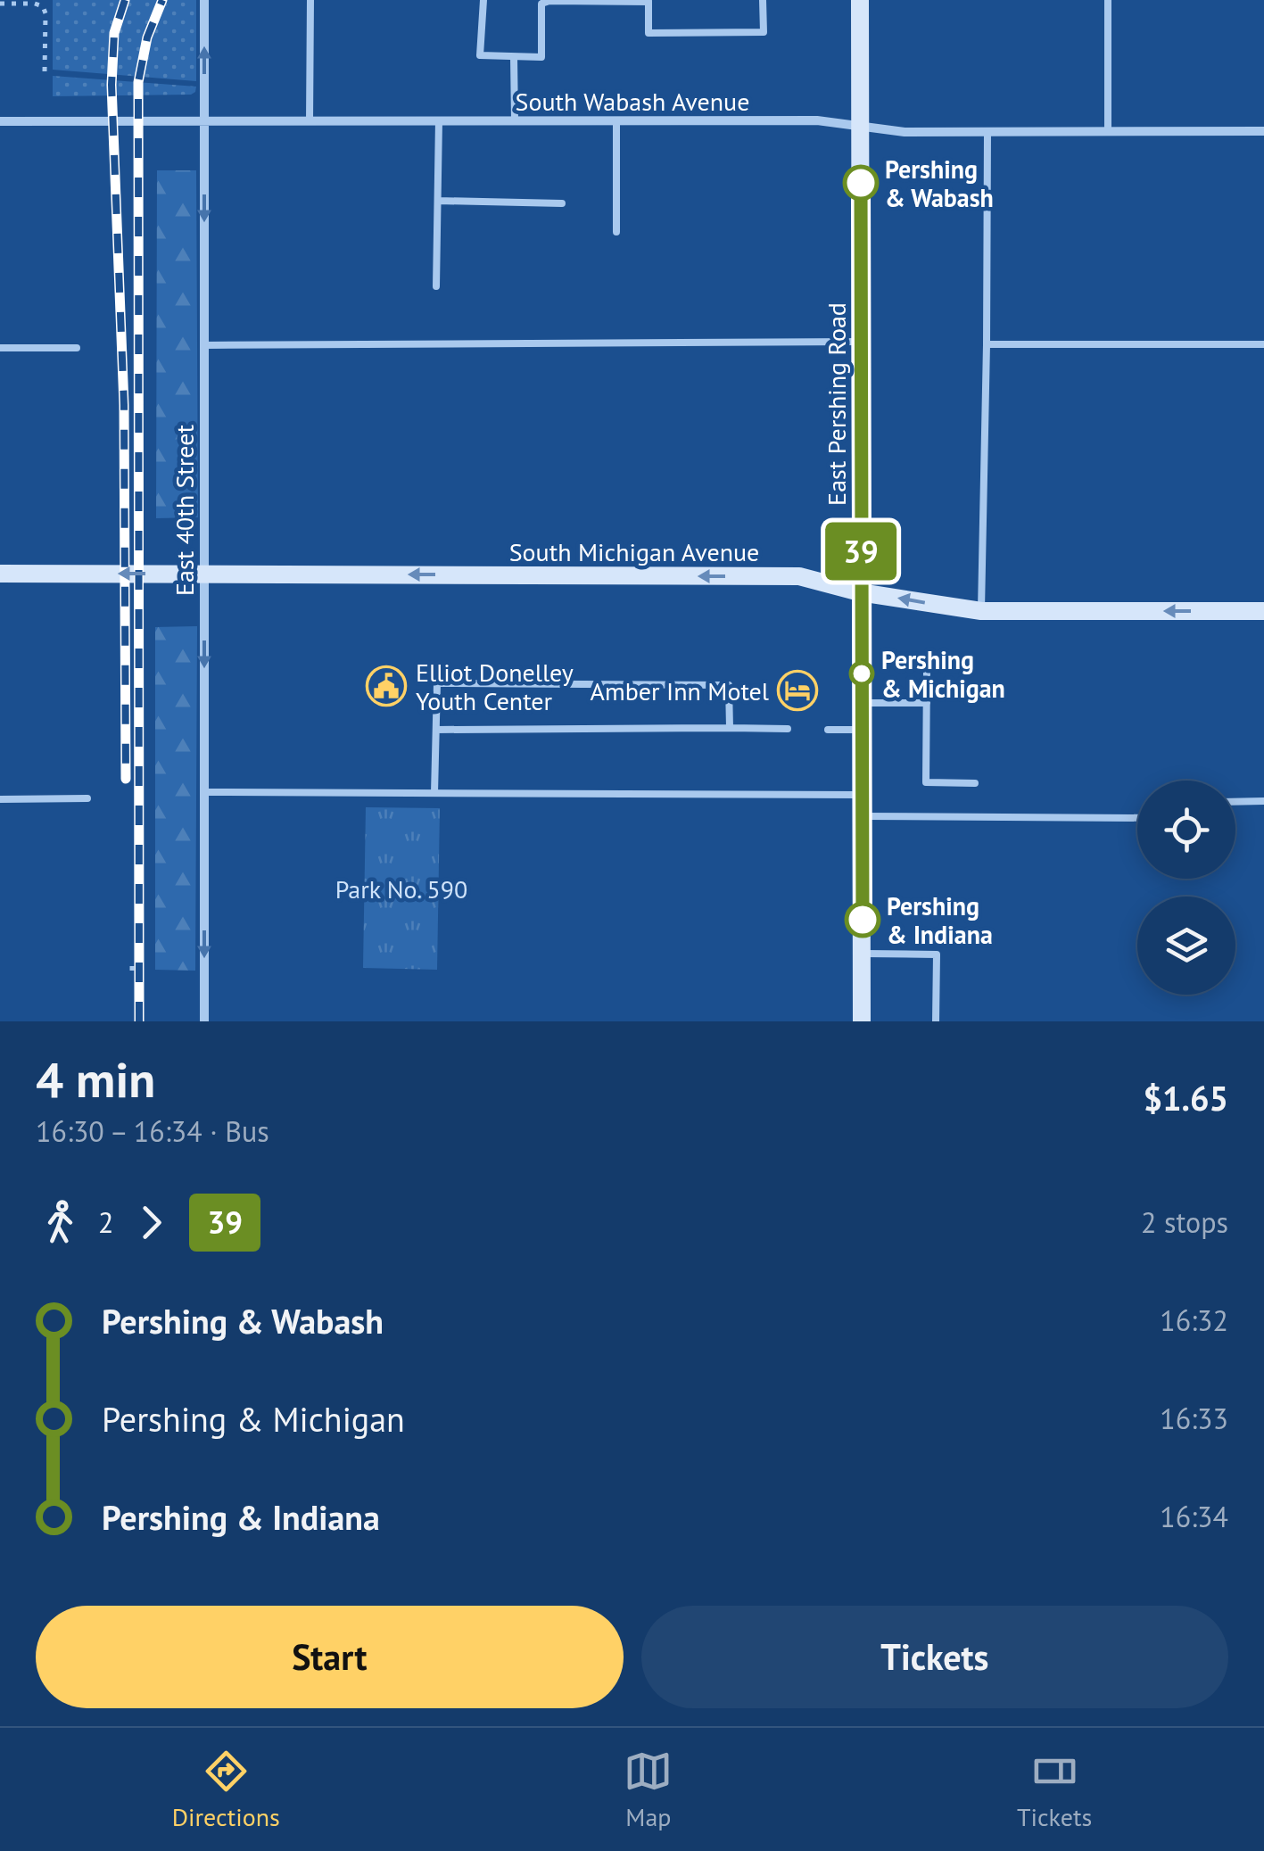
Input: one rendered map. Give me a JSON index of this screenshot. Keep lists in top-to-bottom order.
{
  "streets": {
    "street": [
      "South Wabash Avenue",
      "East Pershing Road",
      "East 40th Street",
      "South Michigan Avenue"
    ]
  },
  "crossings": [
    ["South Wabash Avenue", "East Pershing Road"],
    ["South Wabash Avenue", "East 40th Street"],
    ["East Pershing Road", "South Michigan Avenue"],
    ["East 40th Street", "South Michigan Avenue"]
  ],
  "one_way": ["South Michigan Avenue"],
  "parks": ["Park No. 590"],
  "places": {
    "other": ["Pershing & Wabash", "Pershing & Michigan", "Pershing & Indiana"],
    "public building": ["Elliot Donelley Youth Center"],
    "hotel": ["Amber Inn Motel"]
  },
  "lines": ["bus line 39"],
  "page": {
    "on_map": "39",
    "heading": ["4 min", "16:30 – 16:34 · Bus", "$1.65"],
    "legs": ["2", "39", "2 stops"],
    "list": [
      {
        "name": "Pershing & Wabash",
        "value": "16:32"
      },
      {
        "name": "Pershing & Michigan",
        "value": "16:33"
      },
      {
        "name": "Pershing & Indiana",
        "value": "16:34"
      }
    ],
    "buttons": ["Start", "Tickets"],
    "tabs": ["Directions", "Map", "Tickets"]
  }
}
